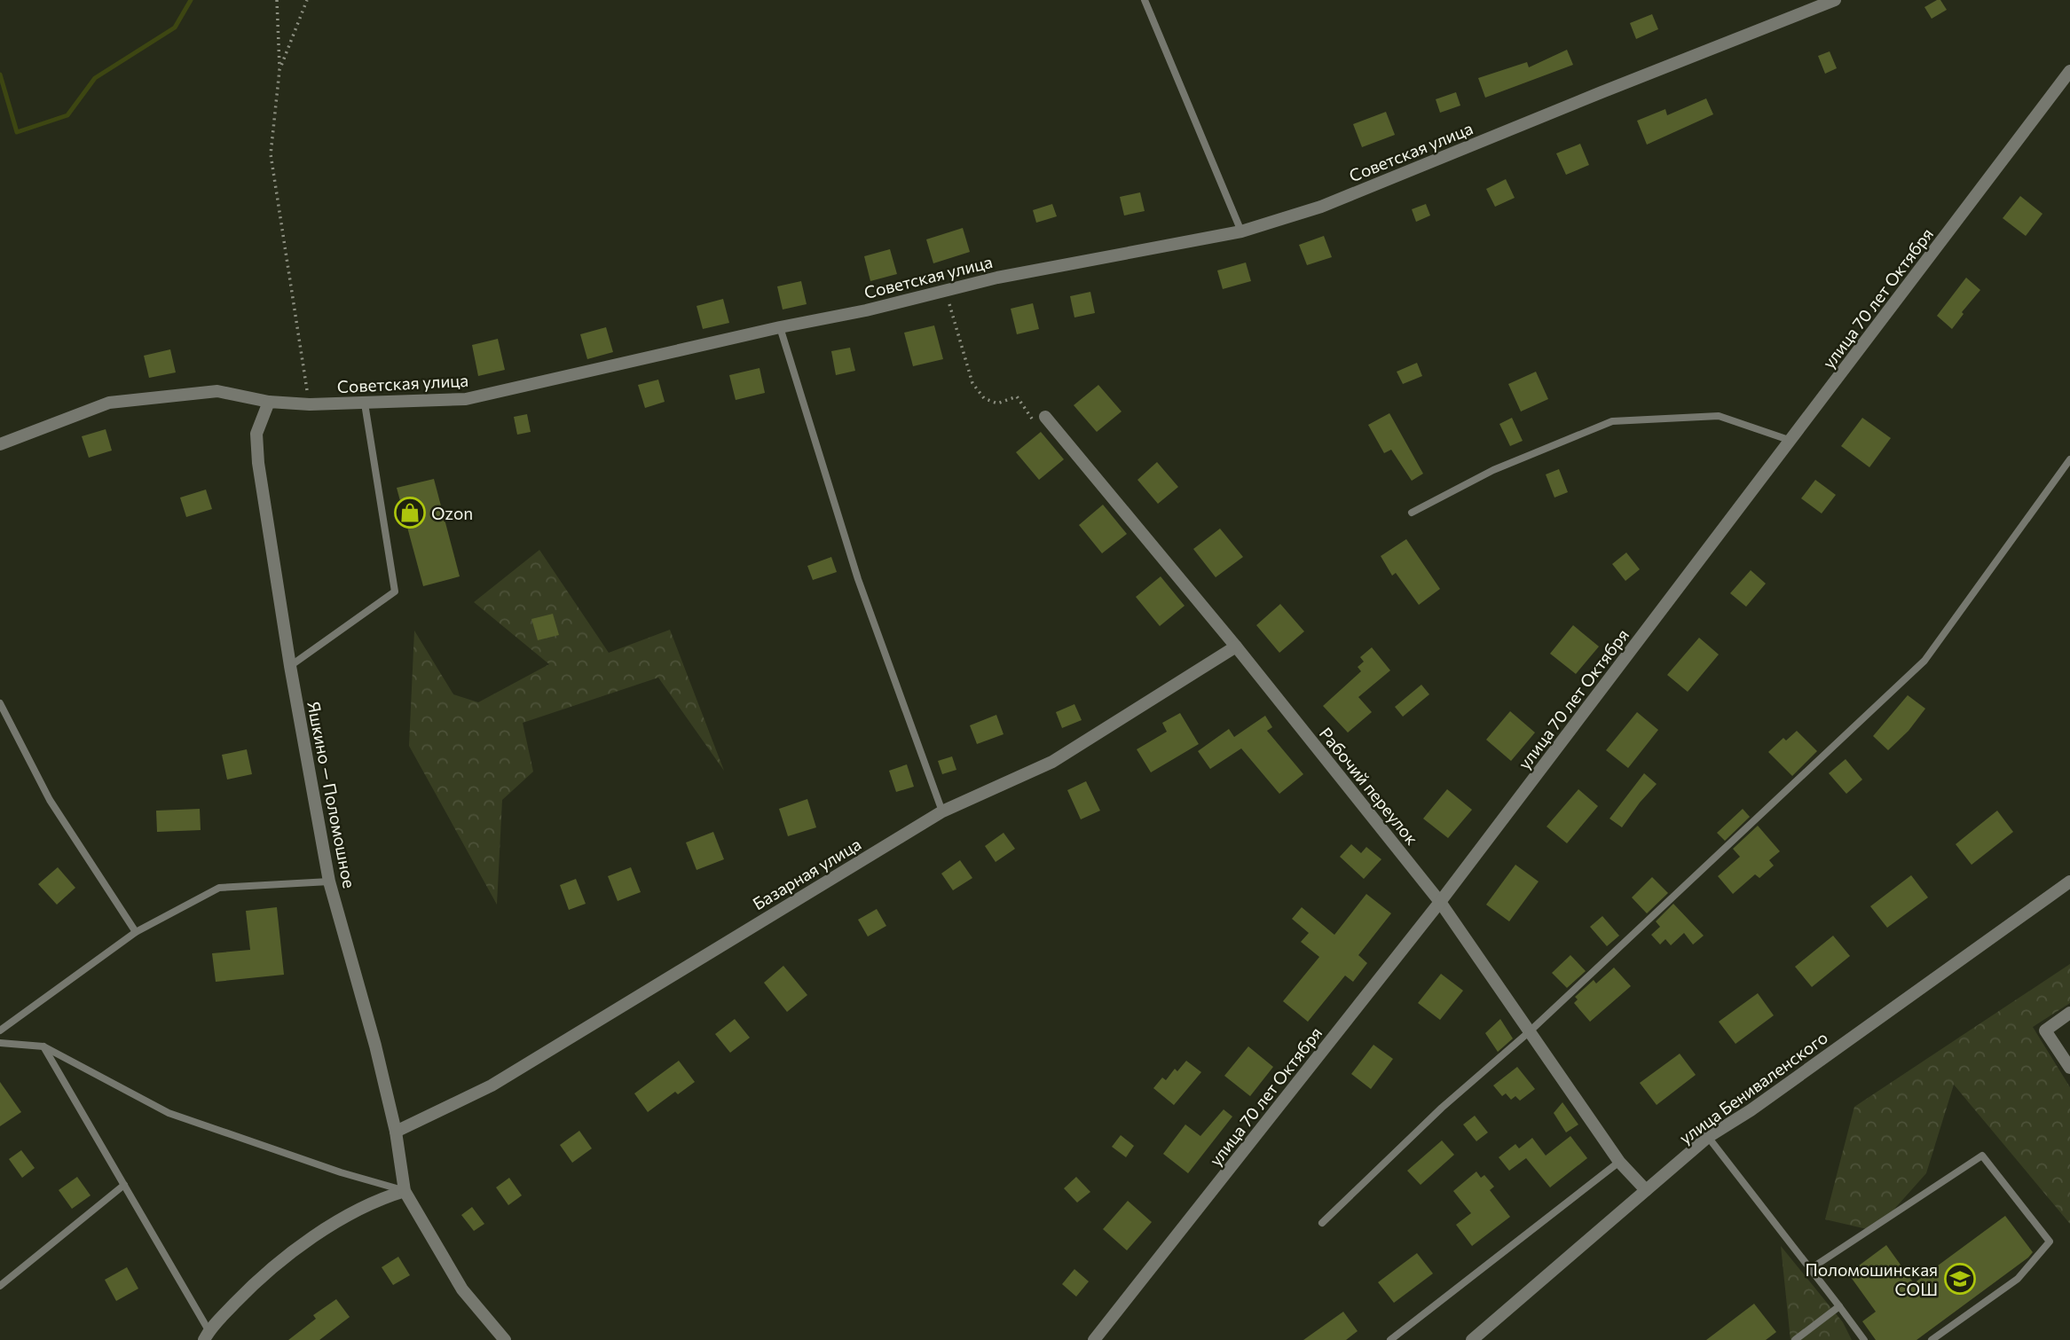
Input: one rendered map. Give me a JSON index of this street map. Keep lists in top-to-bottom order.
{
  "streets": {
    "street": [
      "Советская улица",
      "улица 70 лет Октября",
      "Рабочий переулок",
      "Яшкино — Поломошное",
      "Базарная улица",
      "улица Бениваленского"
    ]
  },
  "crossings": [
    ["Советская улица", "Яшкино — Поломошное"],
    ["улица 70 лет Октября", "Рабочий переулок"],
    ["Рабочий переулок", "Базарная улица"],
    ["Рабочий переулок", "улица Бениваленского"],
    ["Яшкино — Поломошное", "Базарная улица"]
  ],
  "places": {
    "shop": ["Ozon"],
    "school or university": ["Поломошинская СОШ"]
  }
}
